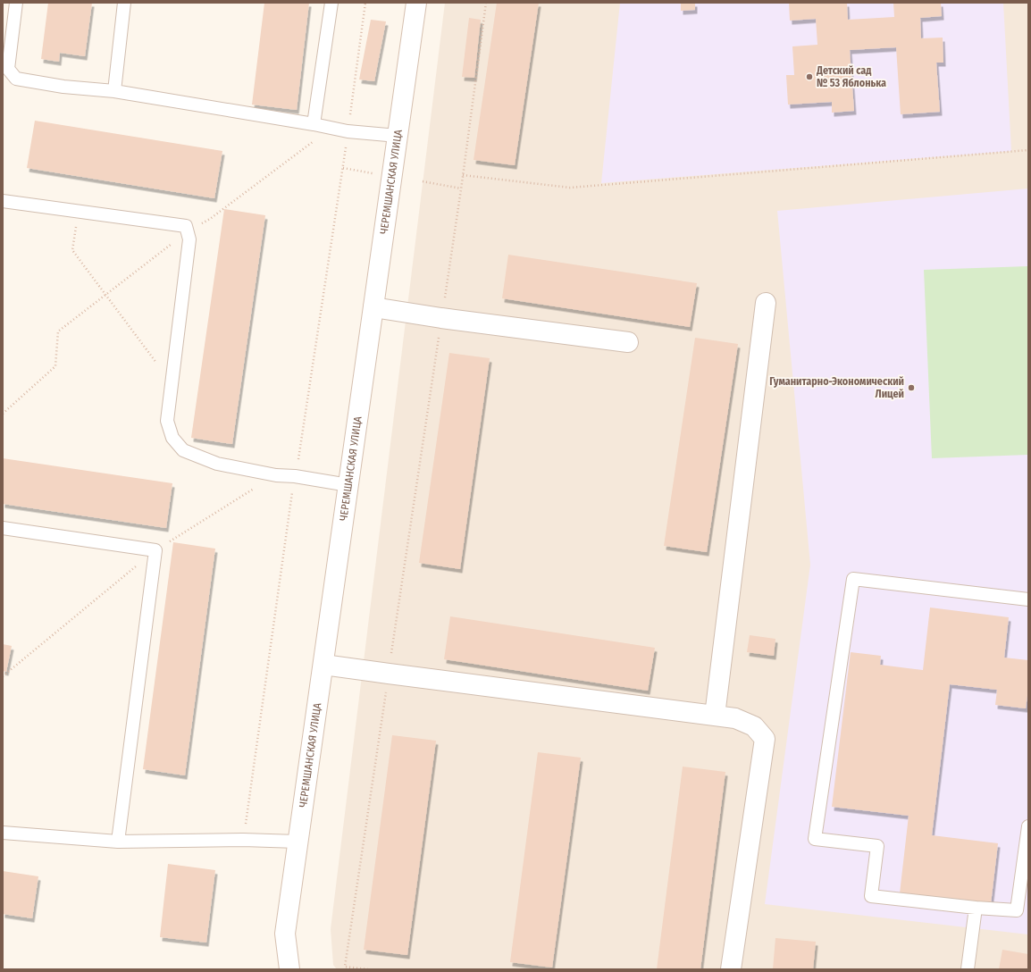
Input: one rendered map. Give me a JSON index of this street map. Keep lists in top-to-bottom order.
{
  "streets": {
    "street": ["ЧЕРЕМШАНСКАЯ УЛИЦА"]
  },
  "places": ["Детский сад № 53 Яблонька", "Гуманитарно-Экономический Лицей"]
}
